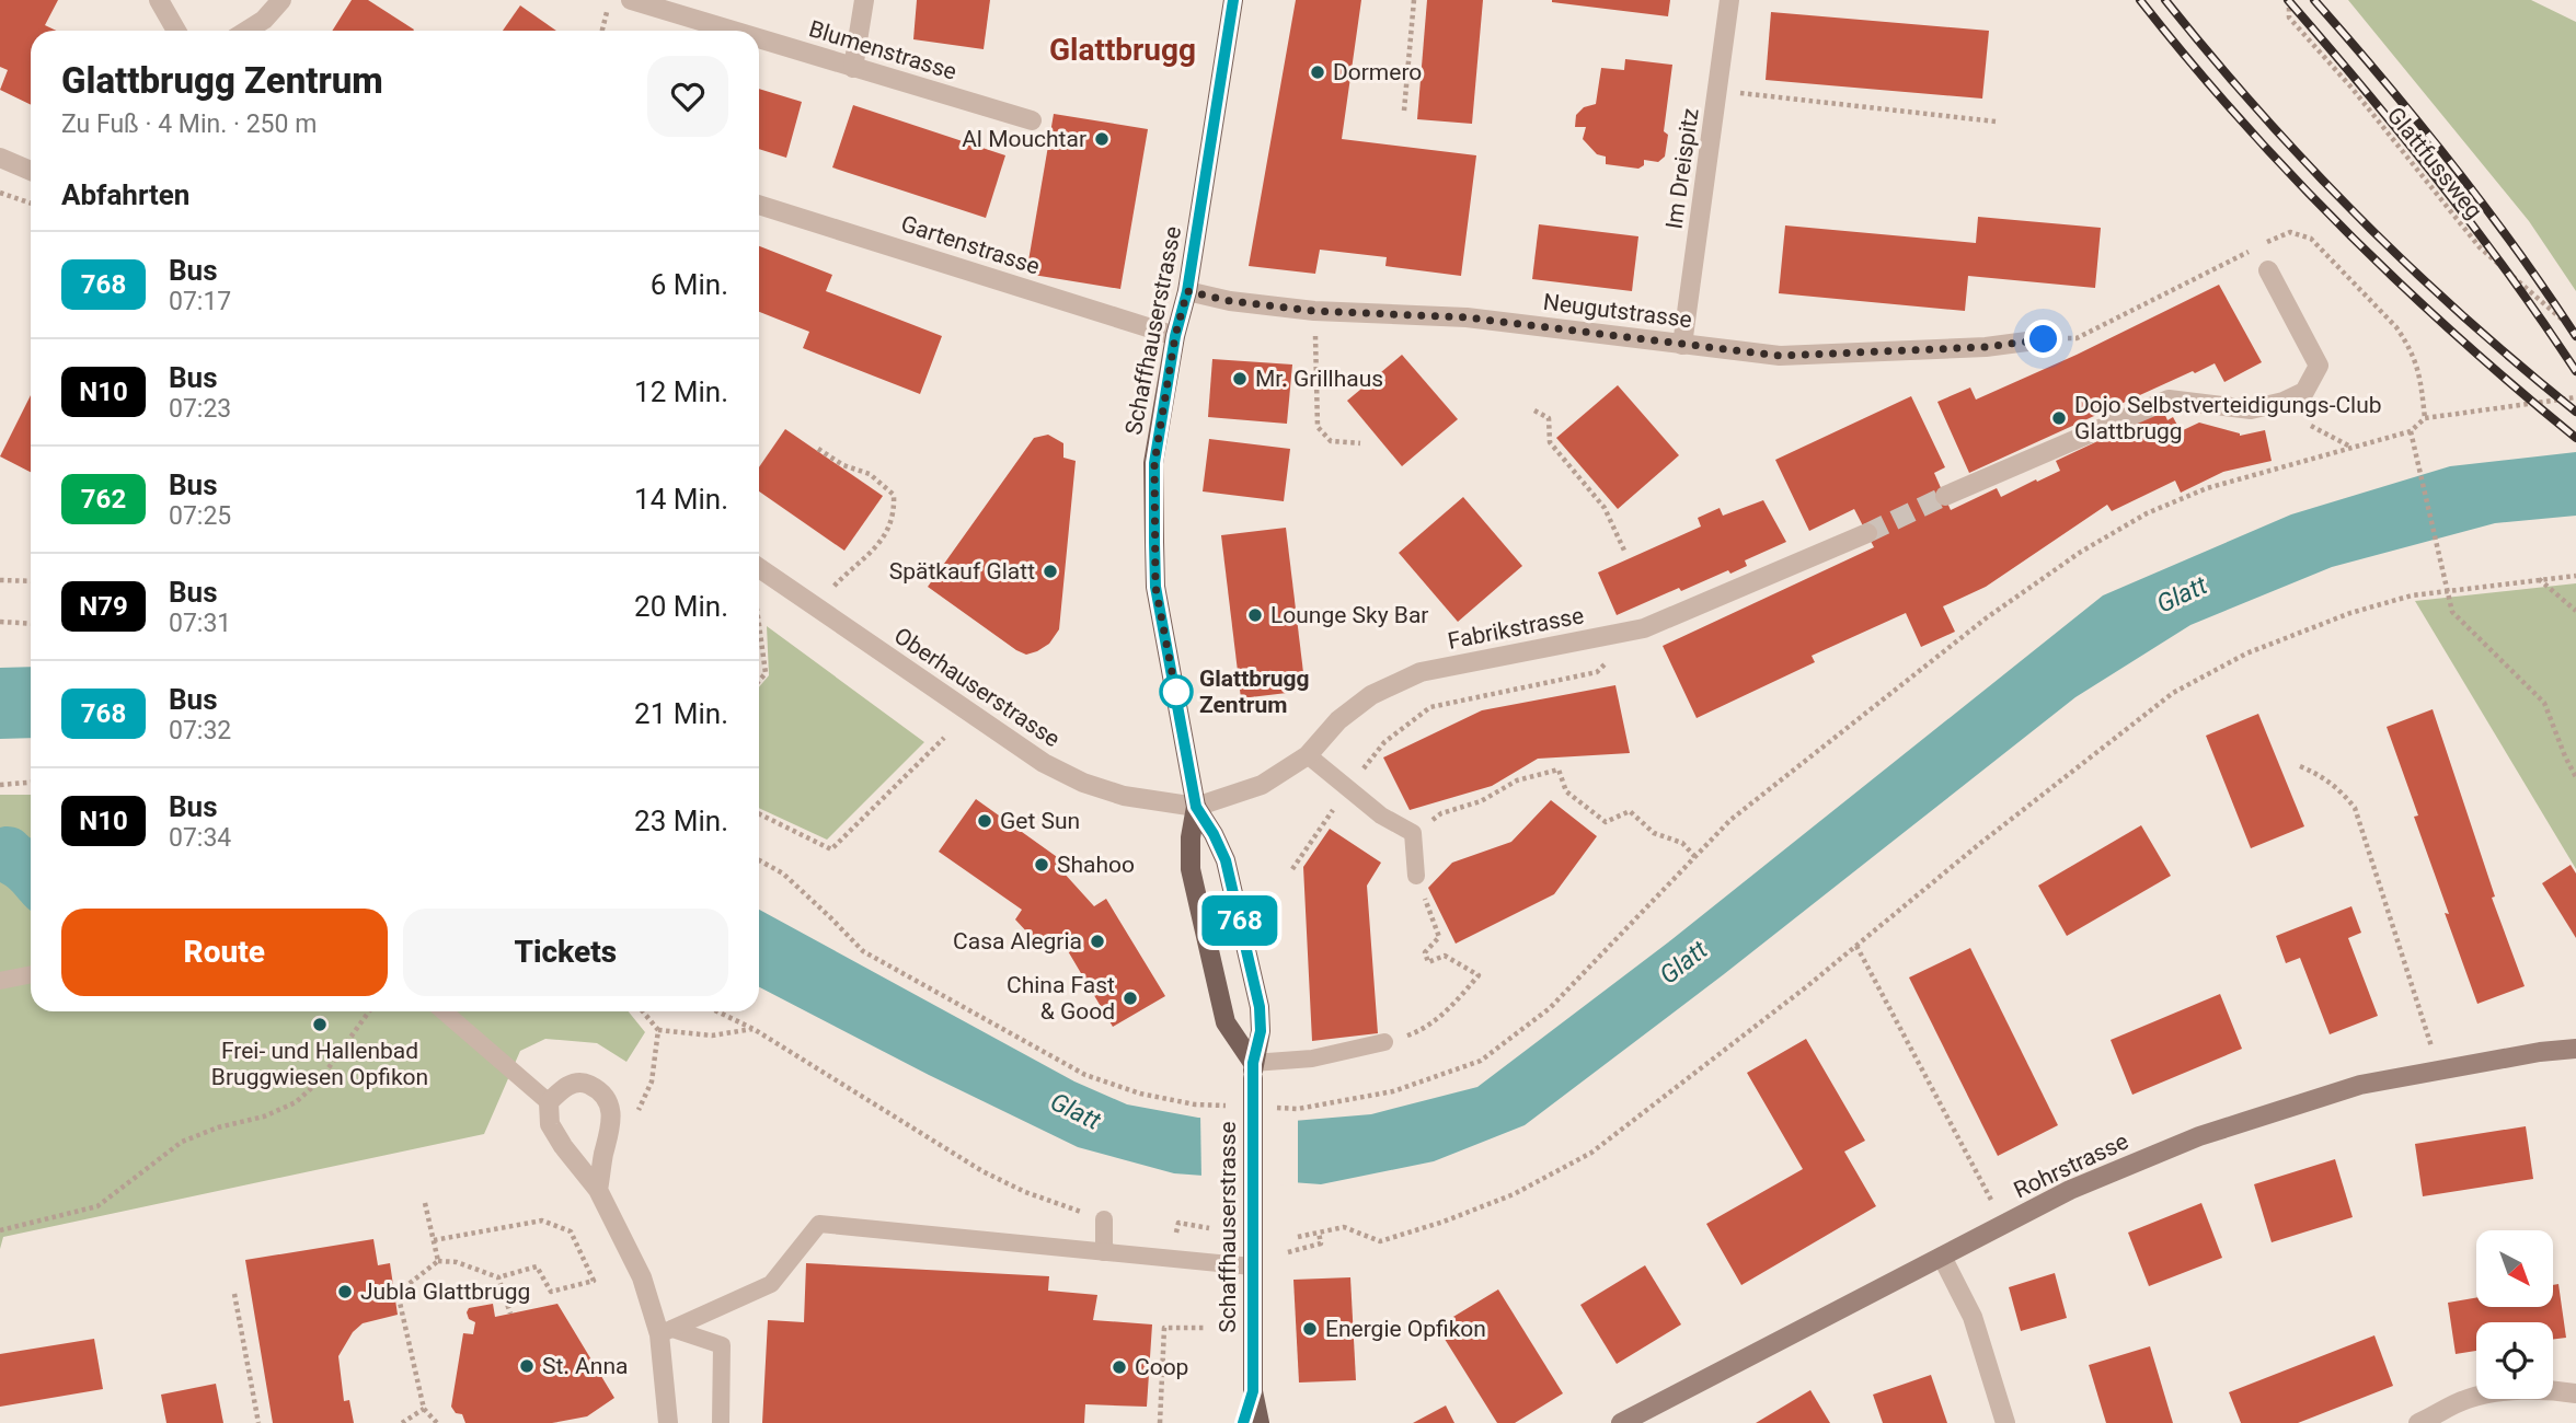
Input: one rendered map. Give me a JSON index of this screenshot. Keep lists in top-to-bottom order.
{
  "streets": {
    "main road": ["Schaffhauserstrasse", "Rohrstrasse"],
    "street": [
      "Blumenstrasse",
      "Im Dreispitz",
      "Gartenstrasse",
      "Neugutstrasse",
      "Fabrikstrasse",
      "Oberhauserstrasse"
    ],
    "path": ["Glattfussweg"]
  },
  "crossings": [
    ["Im Dreispitz", "Neugutstrasse"],
    ["Gartenstrasse", "Schaffhauserstrasse"],
    ["Neugutstrasse", "Schaffhauserstrasse"],
    ["Schaffhauserstrasse", "Fabrikstrasse"],
    ["Schaffhauserstrasse", "Oberhauserstrasse"],
    ["Fabrikstrasse", "Oberhauserstrasse"]
  ],
  "districts": ["Glattbrugg"],
  "water": ["Glatt"],
  "places": [
    "Dormero",
    "Al Mouchtar",
    "Mr. Grillhaus",
    "Dojo Selbstverteidigungs-Club Glattbrugg",
    "Spätkauf Glatt",
    "Lounge Sky Bar",
    "Glattbrugg Zentrum",
    "Get Sun",
    "Shahoo",
    "Casa Alegria",
    "China Fast & Good",
    "Frei- und Hallenbad Bruggwiesen Opfikon",
    "Jubla Glattbrugg",
    "Energie Opfikon",
    "St. Anna",
    "Coop"
  ],
  "lines": ["bus line 768"],
  "north": "bottom right",
  "page": {
    "on_map": "768",
    "heading": [
      ["Glattbrugg Zentrum", "Zu Fuß · 4 Min. · 250 m"],
      "Abfahrten"
    ],
    "list": [
      {
        "mark": "768",
        "name": "Bus",
        "note": "07:17",
        "value": "6 Min."
      },
      {
        "mark": "N10",
        "name": "Bus",
        "note": "07:23",
        "value": "12 Min."
      },
      {
        "mark": "762",
        "name": "Bus",
        "note": "07:25",
        "value": "14 Min."
      },
      {
        "mark": "N79",
        "name": "Bus",
        "note": "07:31",
        "value": "20 Min."
      },
      {
        "mark": "768",
        "name": "Bus",
        "note": "07:32",
        "value": "21 Min."
      },
      {
        "mark": "N10",
        "name": "Bus",
        "note": "07:34",
        "value": "23 Min."
      }
    ],
    "buttons": ["Route", "Tickets"]
  }
}
